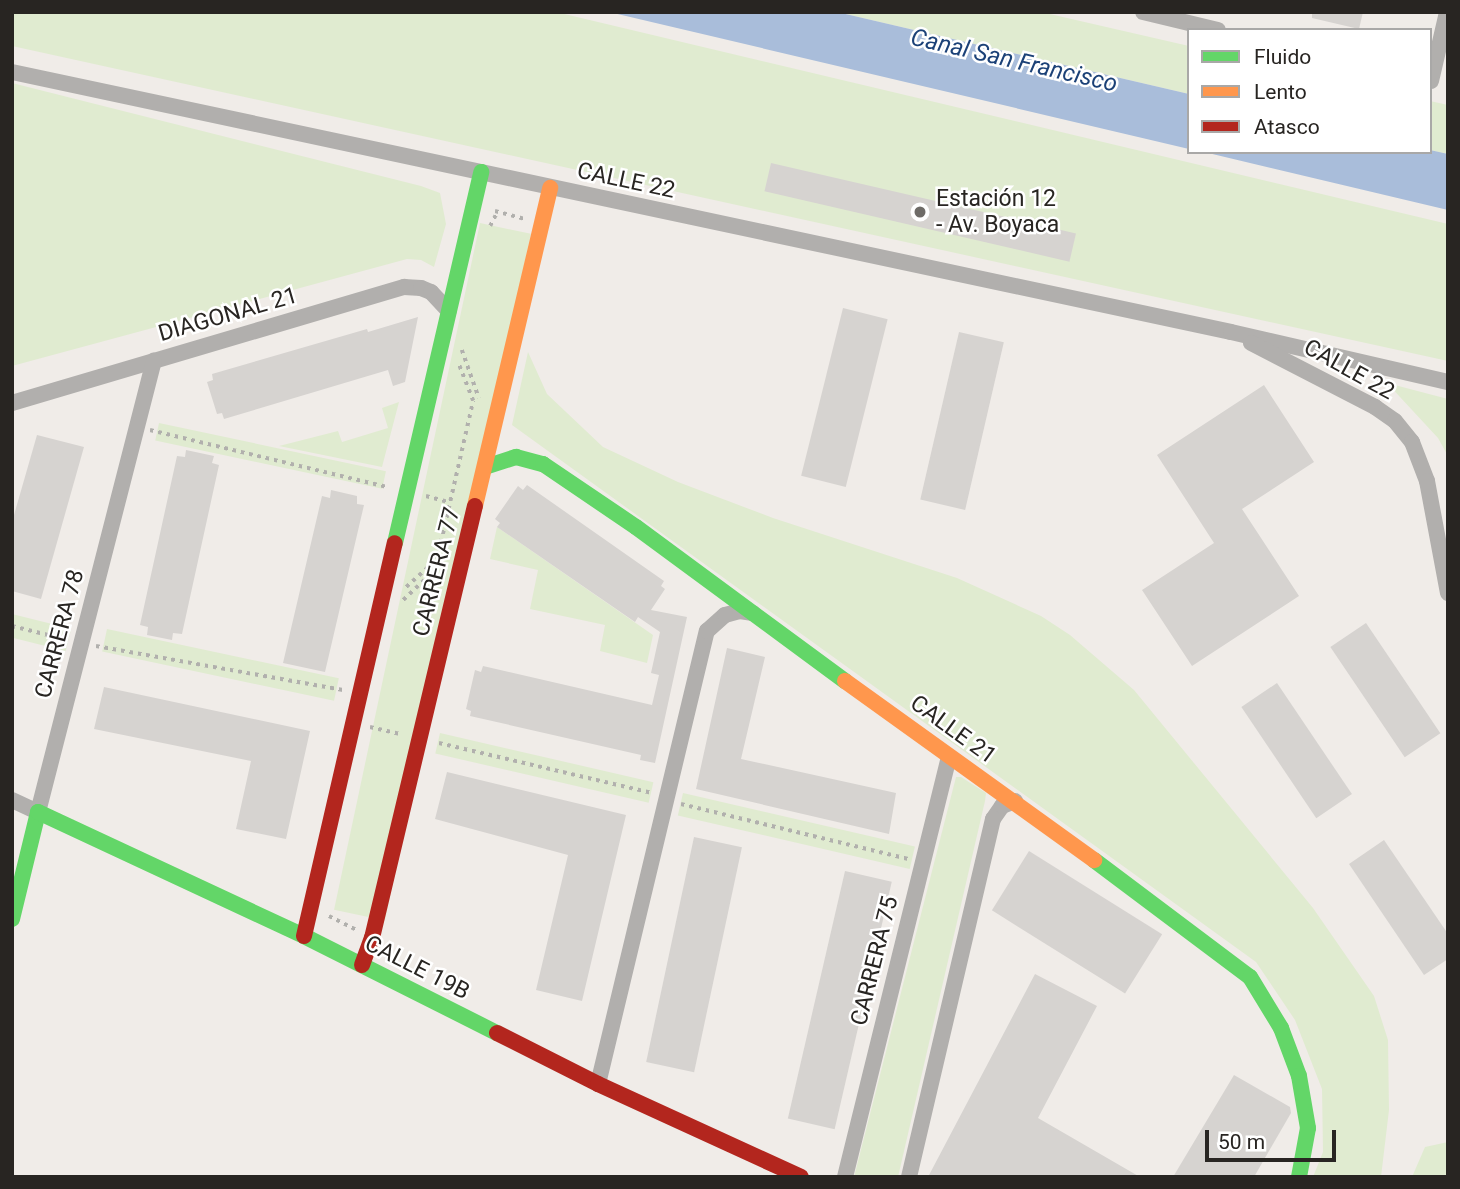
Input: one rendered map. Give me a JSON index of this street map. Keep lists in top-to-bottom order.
{
  "streets": {
    "street": [
      "CALLE 22",
      "DIAGONAL 21",
      "CARRERA 77",
      "CARRERA 78",
      "CALLE 21",
      "CARRERA 75",
      "CALLE 19B"
    ]
  },
  "crossings": [
    ["CALLE 22", "CARRERA 77"],
    ["DIAGONAL 21", "CARRERA 77"],
    ["DIAGONAL 21", "CARRERA 78"],
    ["CARRERA 77", "CALLE 21"],
    ["CARRERA 77", "CALLE 19B"],
    ["CARRERA 78", "CALLE 19B"],
    ["CALLE 21", "CARRERA 75"]
  ],
  "water": ["Canal San Francisco"],
  "places": ["Estación 12 - Av. Boyaca"],
  "legend": ["Fluido", "Lento", "Atasco"],
  "scale_bar": "50 m"
}
